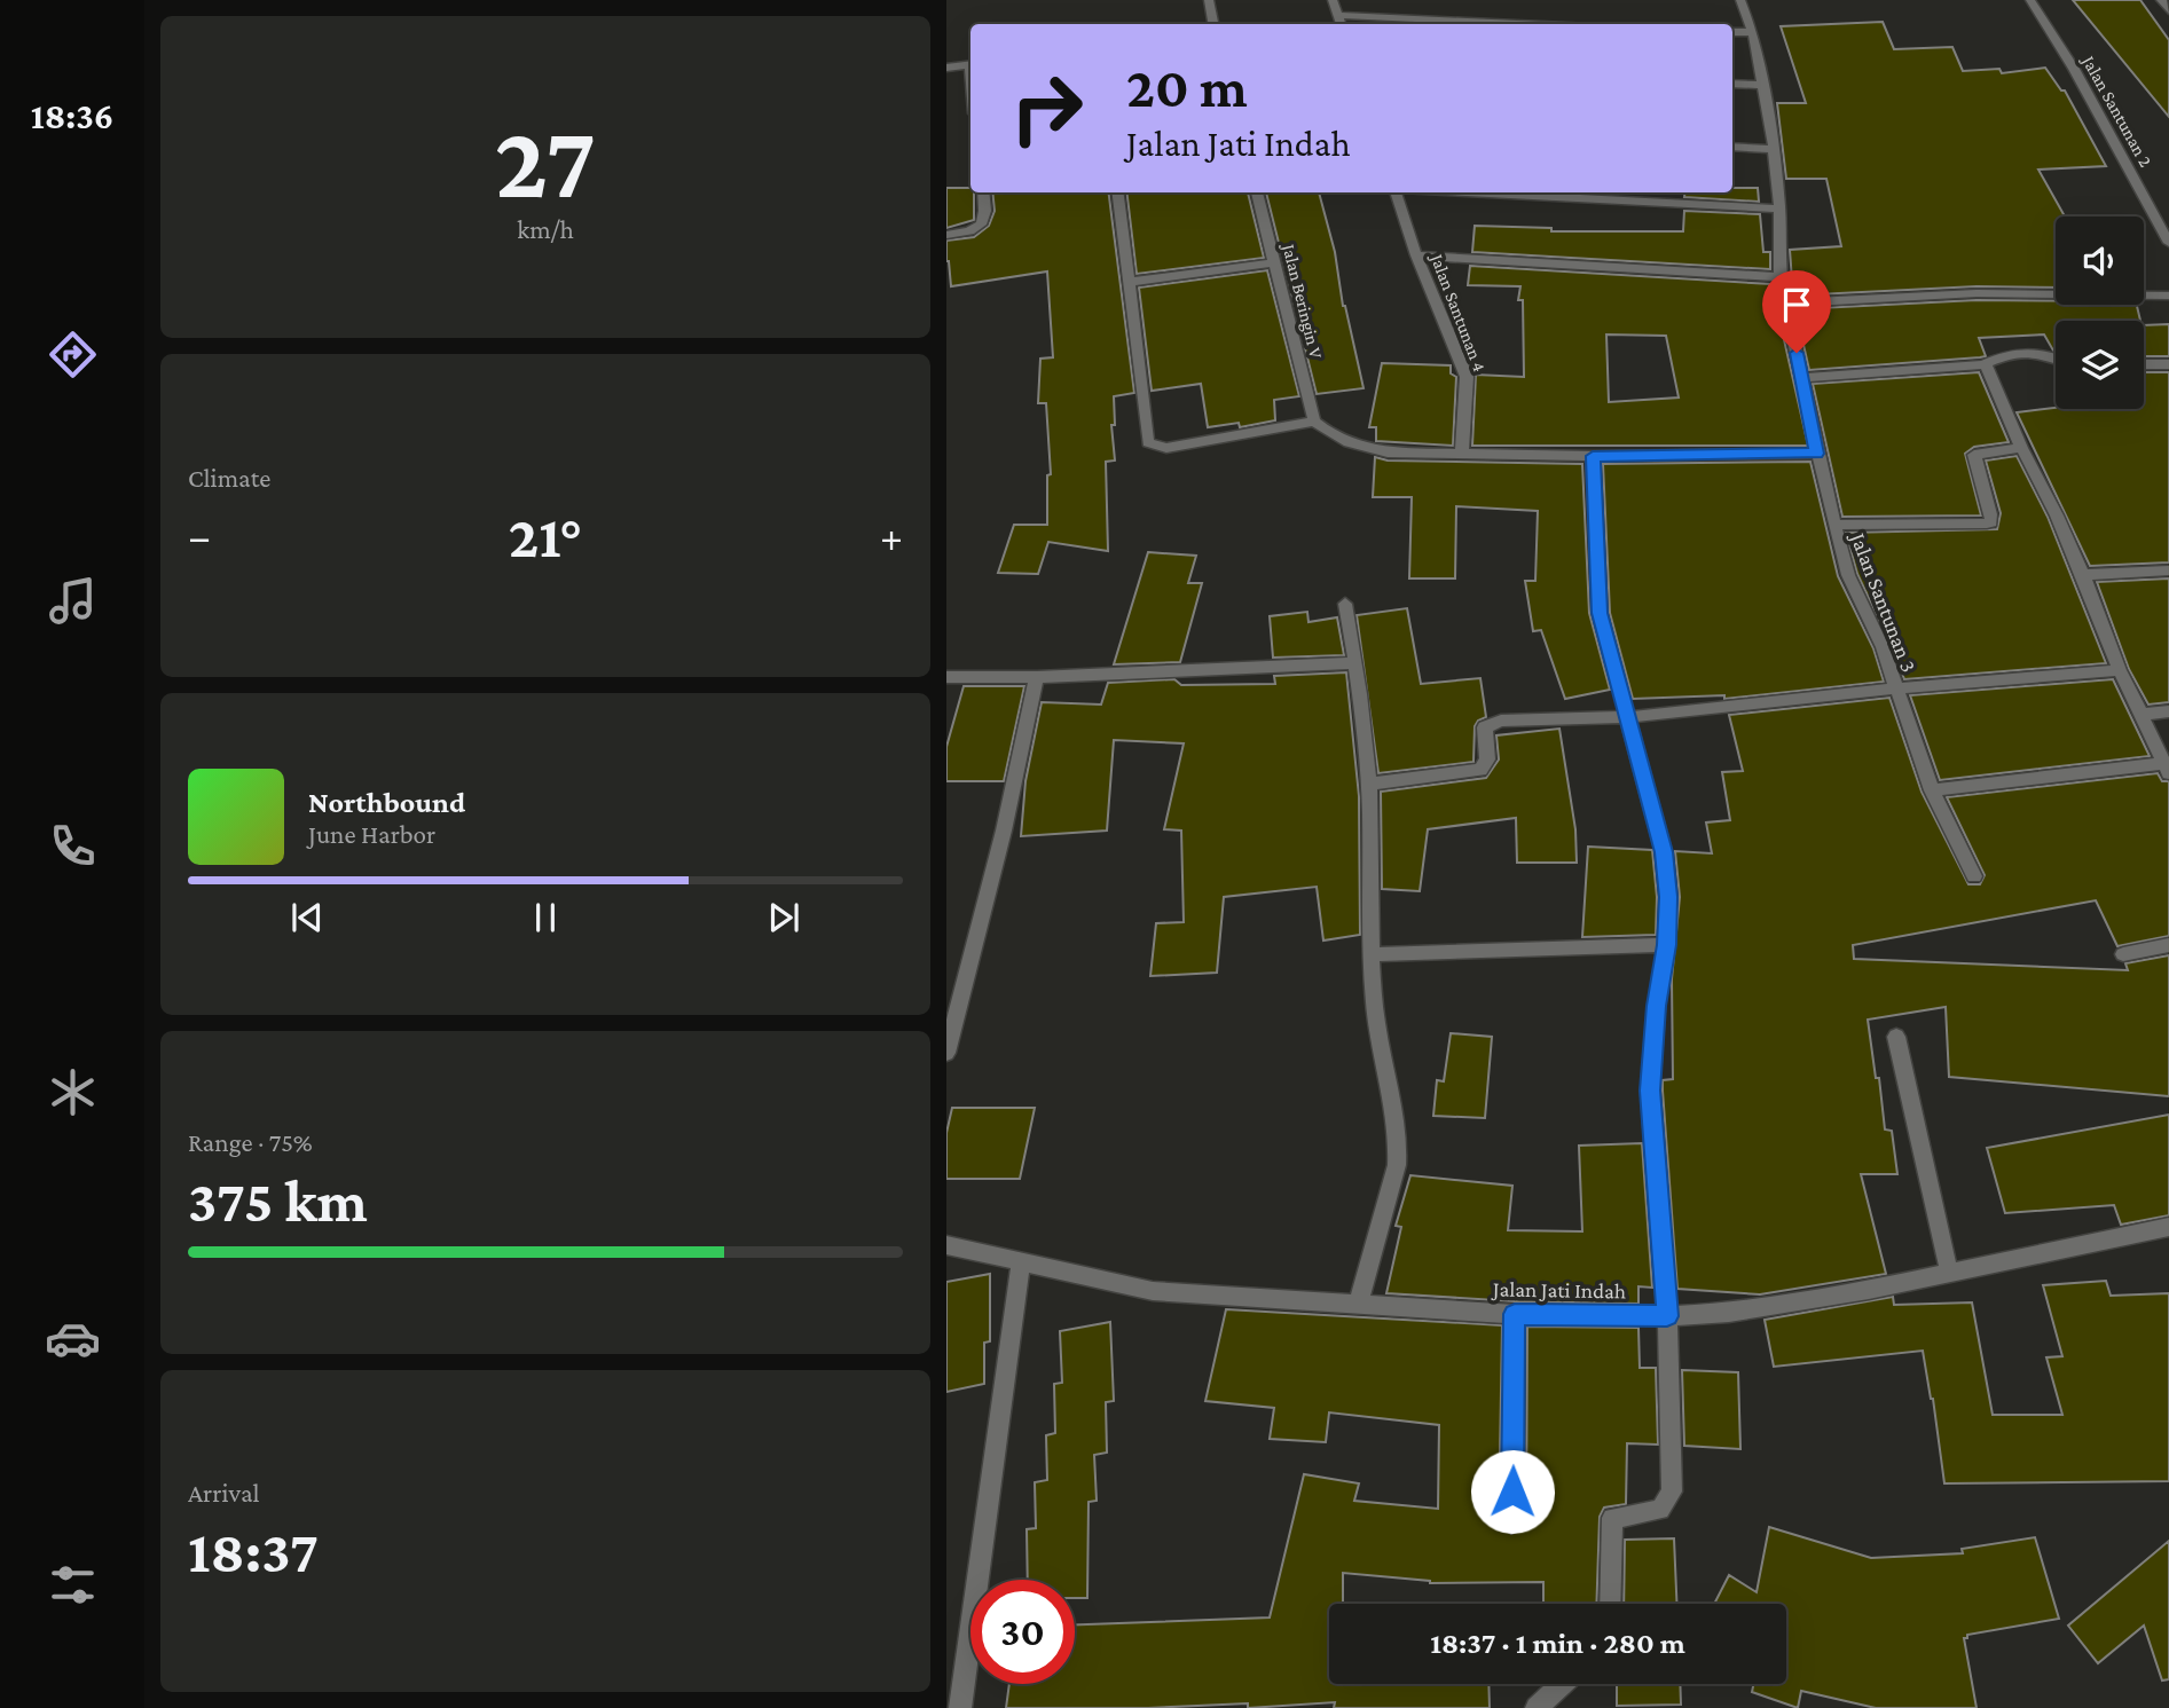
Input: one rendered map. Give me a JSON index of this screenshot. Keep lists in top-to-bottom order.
{
  "streets": {
    "street": [
      "Jalan Santunan 2",
      "Jalan Beringin V",
      "Jalan Santunan 4",
      "Jalan Santunan 3",
      "Jalan Jati Indah"
    ]
  },
  "page": {
    "tabs": "18:36",
    "tile": [
      ["27", "km/h"],
      "Climate",
      ["Range · 75%", "375 km"],
      ["Arrival", "18:37"]
    ],
    "turn": ["20 m", "Jalan Jati Indah"],
    "heat": ["−", "21°", "+"],
    "song": ["Northbound", "June Harbor"],
    "limit": "30",
    "trip": "18:37 · 1 min · 280 m"
  }
}
